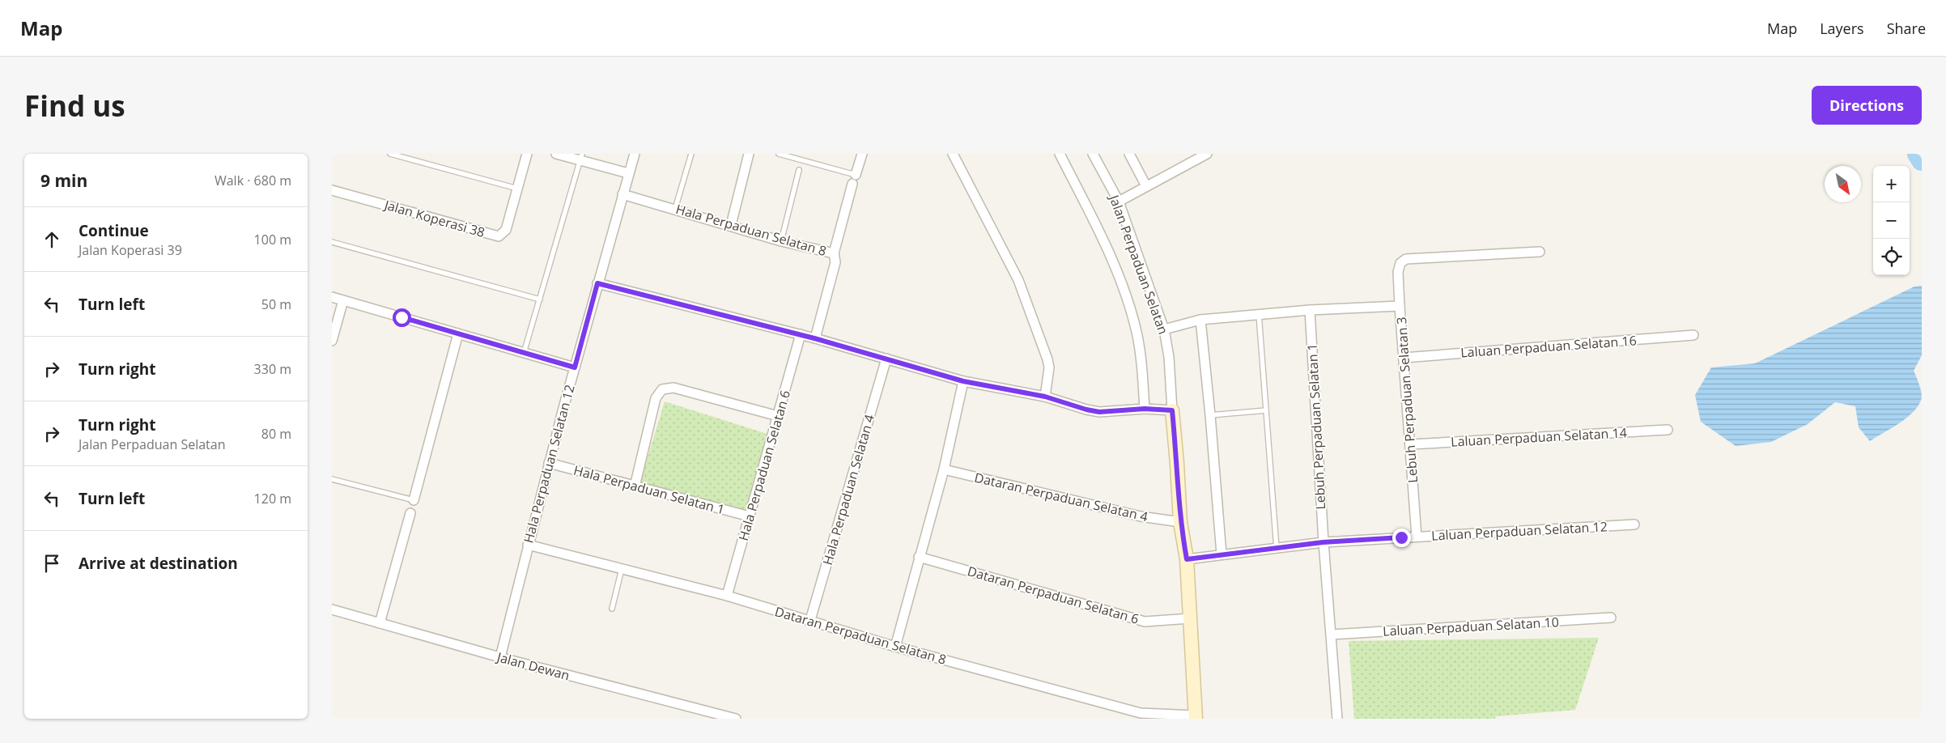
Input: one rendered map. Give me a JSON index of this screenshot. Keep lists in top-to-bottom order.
{
  "streets": {
    "street": [
      "Jalan Koperasi 38",
      "Hala Perpaduan Selatan 8",
      "Jalan Perpaduan Selatan",
      "Laluan Perpaduan Selatan 16",
      "Lebuh Perpaduan Selatan 3",
      "Lebuh Perpaduan Selatan 1",
      "Laluan Perpaduan Selatan 14",
      "Hala Perpaduan Selatan 12",
      "Hala Perpaduan Selatan 6",
      "Hala Perpaduan Selatan 1",
      "Hala Perpaduan Selatan 4",
      "Dataran Perpaduan Selatan 4",
      "Laluan Perpaduan Selatan 12",
      "Dataran Perpaduan Selatan 6",
      "Laluan Perpaduan Selatan 10",
      "Dataran Perpaduan Selatan 8",
      "Jalan Dewan"
    ]
  },
  "crossings": [
    ["Hala Perpaduan Selatan 8", "Hala Perpaduan Selatan 12"],
    ["Jalan Perpaduan Selatan", "Dataran Perpaduan Selatan 4"],
    ["Jalan Perpaduan Selatan", "Laluan Perpaduan Selatan 12"],
    ["Jalan Perpaduan Selatan", "Dataran Perpaduan Selatan 6"],
    ["Jalan Perpaduan Selatan", "Dataran Perpaduan Selatan 8"],
    ["Laluan Perpaduan Selatan 16", "Lebuh Perpaduan Selatan 3"],
    ["Lebuh Perpaduan Selatan 3", "Laluan Perpaduan Selatan 14"],
    ["Lebuh Perpaduan Selatan 3", "Laluan Perpaduan Selatan 12"],
    ["Lebuh Perpaduan Selatan 1", "Laluan Perpaduan Selatan 12"],
    ["Lebuh Perpaduan Selatan 1", "Laluan Perpaduan Selatan 10"],
    ["Hala Perpaduan Selatan 12", "Hala Perpaduan Selatan 1"],
    ["Hala Perpaduan Selatan 12", "Dataran Perpaduan Selatan 8"],
    ["Hala Perpaduan Selatan 12", "Jalan Dewan"],
    ["Hala Perpaduan Selatan 6", "Hala Perpaduan Selatan 1"],
    ["Hala Perpaduan Selatan 6", "Dataran Perpaduan Selatan 8"],
    ["Hala Perpaduan Selatan 4", "Dataran Perpaduan Selatan 8"]
  ],
  "north": "bottom right",
  "page": {
    "header": "Map",
    "nav": ["Map", "Layers", "Share"],
    "buttons": "Directions",
    "title": "Find us",
    "heading": ["9 min", "Walk · 680 m"],
    "map_buttons": ["+", "−"],
    "list": [
      ["Continue", "Jalan Koperasi 39", "100 m"],
      ["Turn left", "50 m"],
      ["Turn right", "330 m"],
      ["Turn right", "Jalan Perpaduan Selatan", "80 m"],
      ["Turn left", "120 m"],
      "Arrive at destination"
    ]
  }
}
